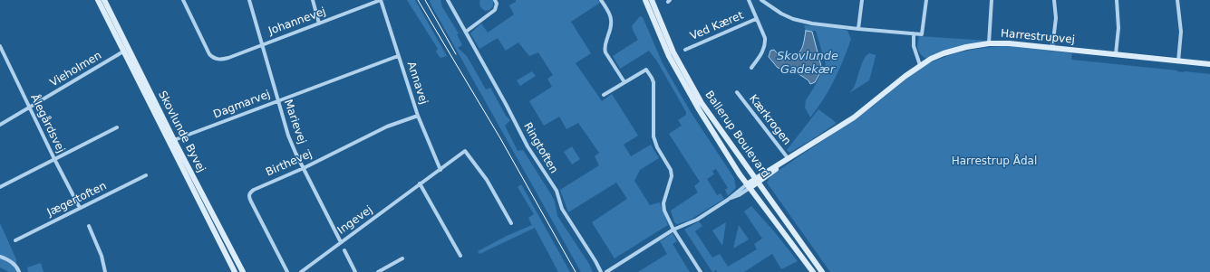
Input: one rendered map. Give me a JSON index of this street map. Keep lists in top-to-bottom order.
{
  "streets": {
    "street": [
      "Johannevej",
      "Ved Kæret",
      "Harrestrupvej",
      "Vieholmen",
      "Annavej",
      "Dagmarvej",
      "Kærkrogen",
      "Marievej",
      "Ålegårdsvej",
      "Skovlunde Byvej",
      "Ballerup Boulevard",
      "Ringtoften",
      "Birthevej",
      "Jægertoften",
      "Ingevej"
    ]
  },
  "crossings": [
    ["Johannevej", "Annavej"],
    ["Johannevej", "Marievej"],
    ["Harrestrupvej", "Kærkrogen"],
    ["Harrestrupvej", "Ballerup Boulevard"],
    ["Vieholmen", "Ålegårdsvej"],
    ["Vieholmen", "Skovlunde Byvej"],
    ["Annavej", "Dagmarvej"],
    ["Annavej", "Birthevej"],
    ["Annavej", "Ingevej"],
    ["Dagmarvej", "Marievej"],
    ["Dagmarvej", "Skovlunde Byvej"],
    ["Marievej", "Birthevej"],
    ["Marievej", "Ingevej"],
    ["Ålegårdsvej", "Jægertoften"]
  ],
  "water": ["Skovlunde Gadekær"],
  "parks": ["Harrestrup Ådal"]
}
